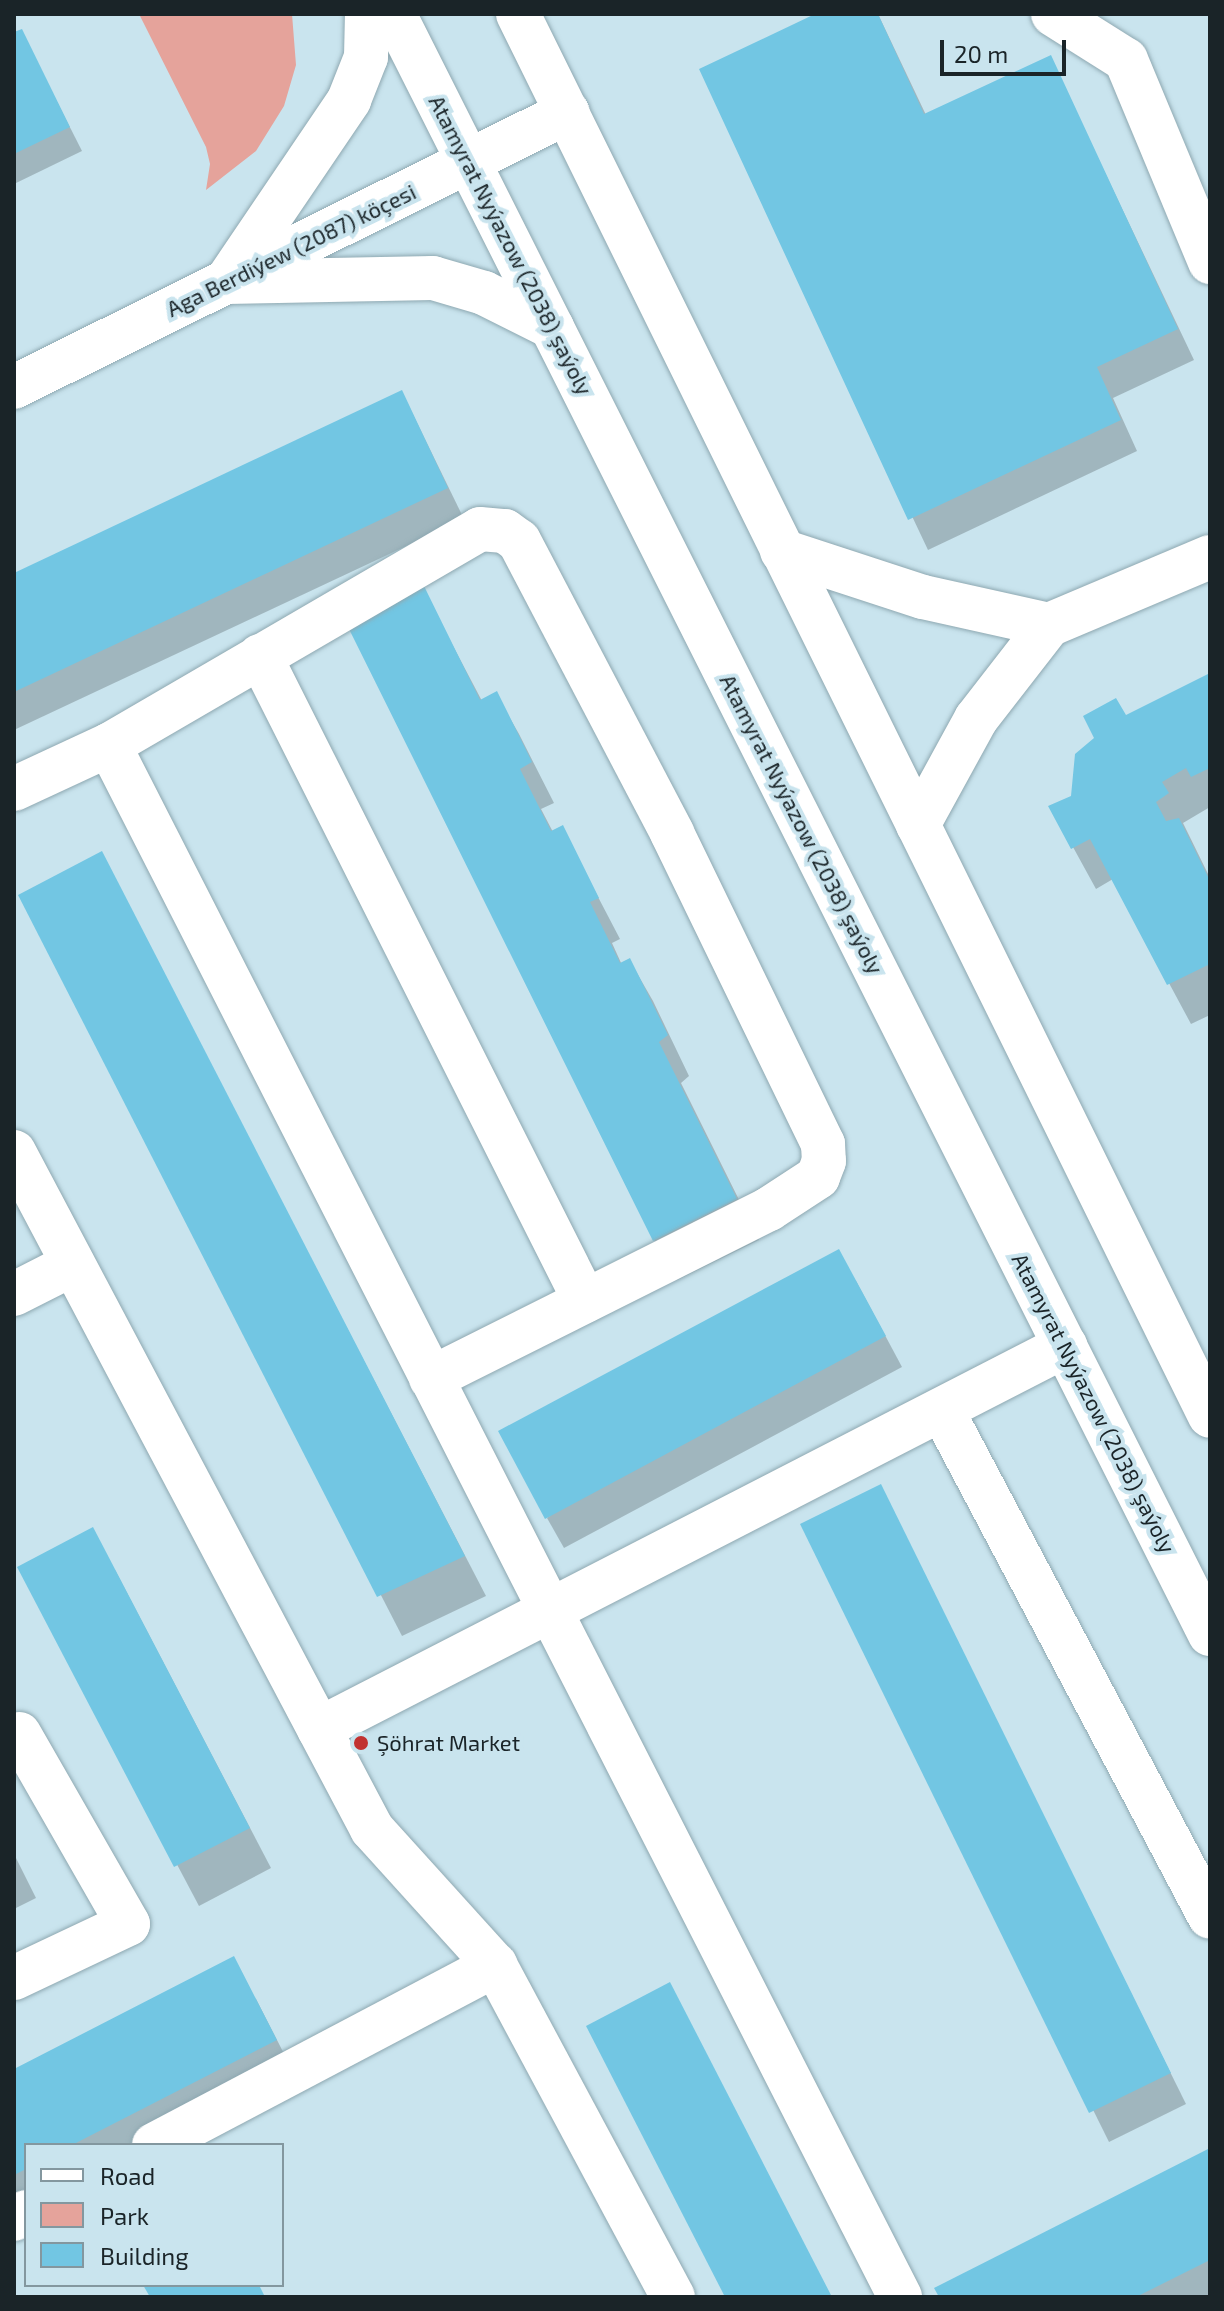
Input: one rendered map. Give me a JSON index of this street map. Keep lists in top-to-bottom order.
{
  "streets": {
    "main road": ["Atamyrat Nyýazow (2038) şaýoly", "Aga Berdiýew (2087) köçesi"]
  },
  "crossings": [
    ["Atamyrat Nyýazow (2038) şaýoly", "Aga Berdiýew (2087) köçesi"]
  ],
  "places": ["Şöhrat Market"],
  "legend": ["Road", "Park", "Building"],
  "scale_bar": "20 m"
}
